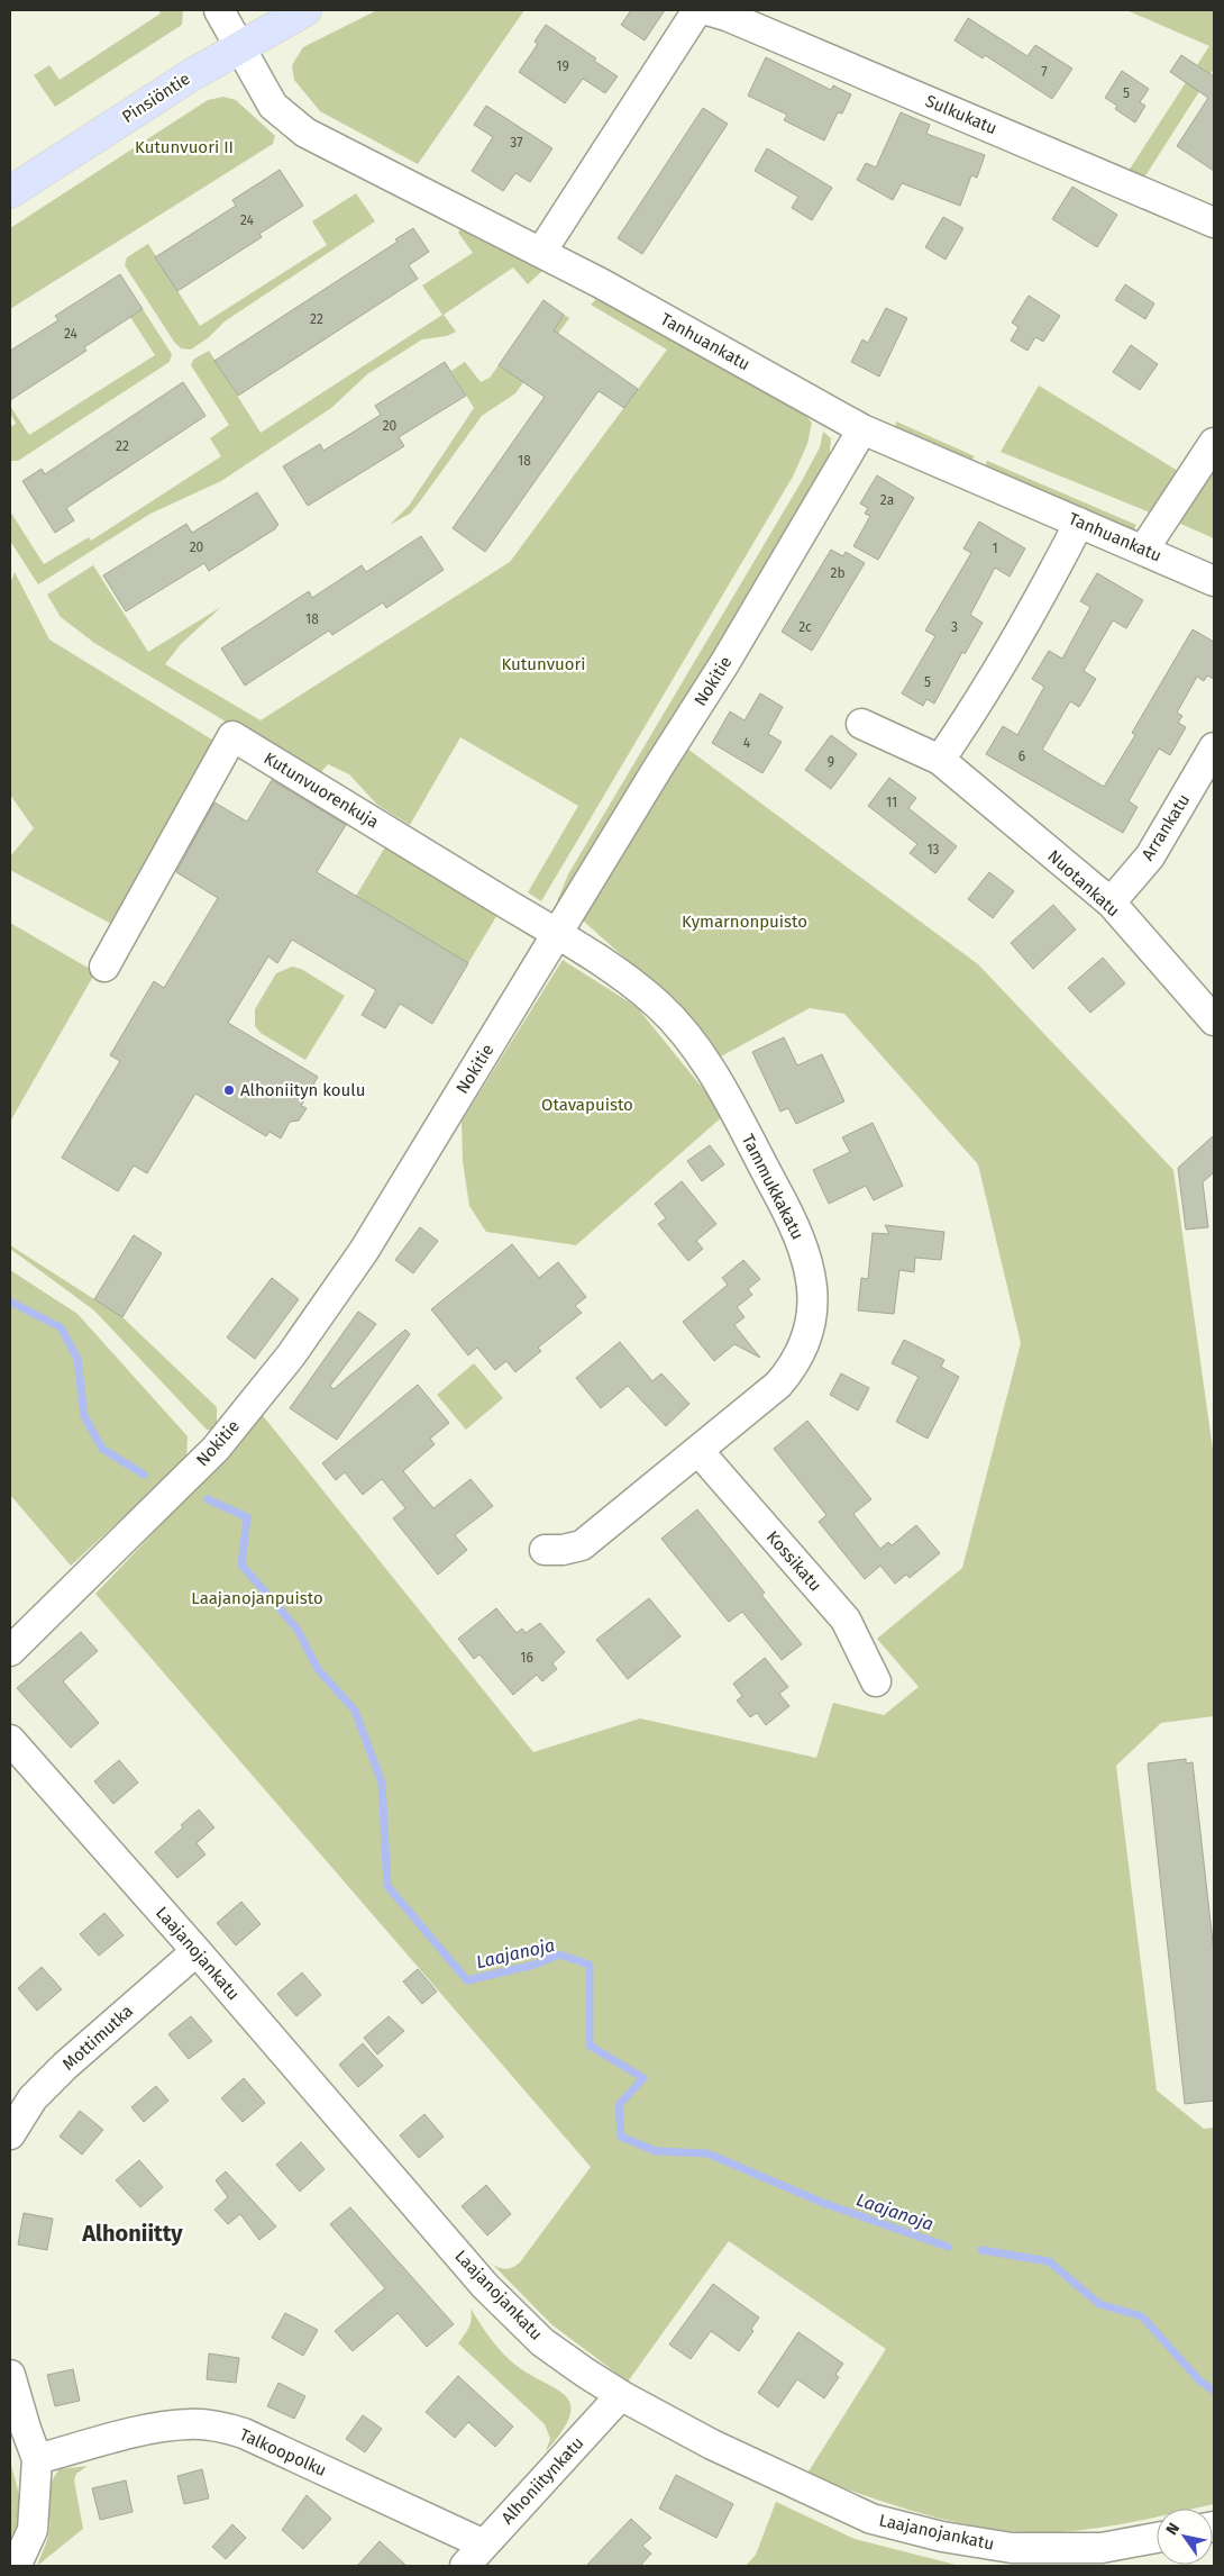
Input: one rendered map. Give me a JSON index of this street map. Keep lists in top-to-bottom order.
{
  "streets": {
    "main road": ["Pinsiöntie"],
    "street": [
      "Sulkukatu",
      "Tanhuankatu",
      "Nokitie",
      "Kutunvuorenkuja",
      "Arrankatu",
      "Nuotankatu",
      "Tammukkakatu",
      "Kossikatu",
      "Laajanojankatu",
      "Mottimutka",
      "Talkoopolku",
      "Alhoniitynkatu"
    ]
  },
  "crossings": [
    ["Pinsiöntie", "Tanhuankatu"],
    ["Tanhuankatu", "Nokitie"],
    ["Nokitie", "Kutunvuorenkuja"],
    ["Nokitie", "Tammukkakatu"],
    ["Kutunvuorenkuja", "Tammukkakatu"],
    ["Arrankatu", "Nuotankatu"],
    ["Tammukkakatu", "Kossikatu"],
    ["Laajanojankatu", "Mottimutka"],
    ["Laajanojankatu", "Alhoniitynkatu"],
    ["Talkoopolku", "Alhoniitynkatu"]
  ],
  "districts": ["Alhoniitty"],
  "water": ["Laajanoja"],
  "parks": [
    "Kutunvuori II",
    "Kutunvuori",
    "Kymarnonpuisto",
    "Otavapuisto",
    "Laajanojanpuisto"
  ],
  "places": ["Alhoniityn koulu"],
  "house_numbers": [
    "19",
    "7",
    "5",
    "37",
    "24",
    "22",
    "24",
    "20",
    "22",
    "18",
    "2a",
    "20",
    "1",
    "2b",
    "18",
    "2c",
    "3",
    "5",
    "4",
    "6",
    "9",
    "11",
    "13",
    "16"
  ],
  "north": "top left"
}
